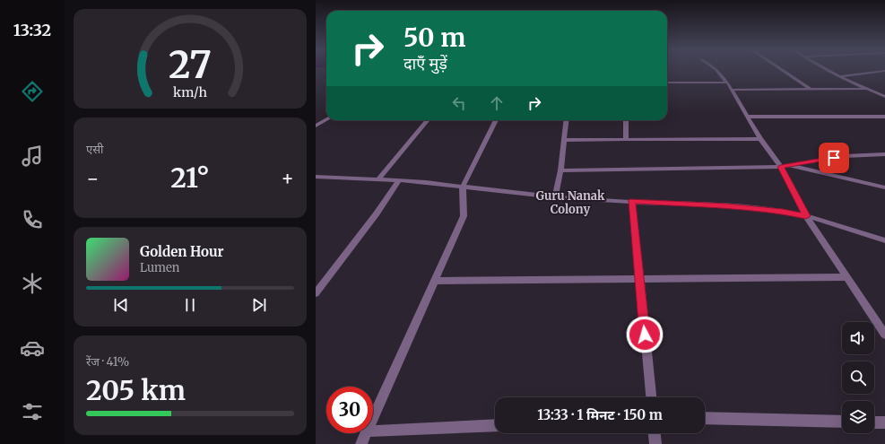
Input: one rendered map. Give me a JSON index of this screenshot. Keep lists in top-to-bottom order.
{
  "districts": ["Guru Nanak Colony"],
  "page": {
    "tabs": "13:32",
    "turn": ["50 m", "दाएँ मुड़ें"],
    "tile": [
      "एसी",
      ["रेंज · 41%", "205 km"]
    ],
    "heat": ["−", "21°", "+"],
    "song": ["Golden Hour", "Lumen"],
    "limit": "30",
    "trip": "13:33 · 1 मिनट · 150 m",
    "gauge": ["27", "km/h"]
  }
}
